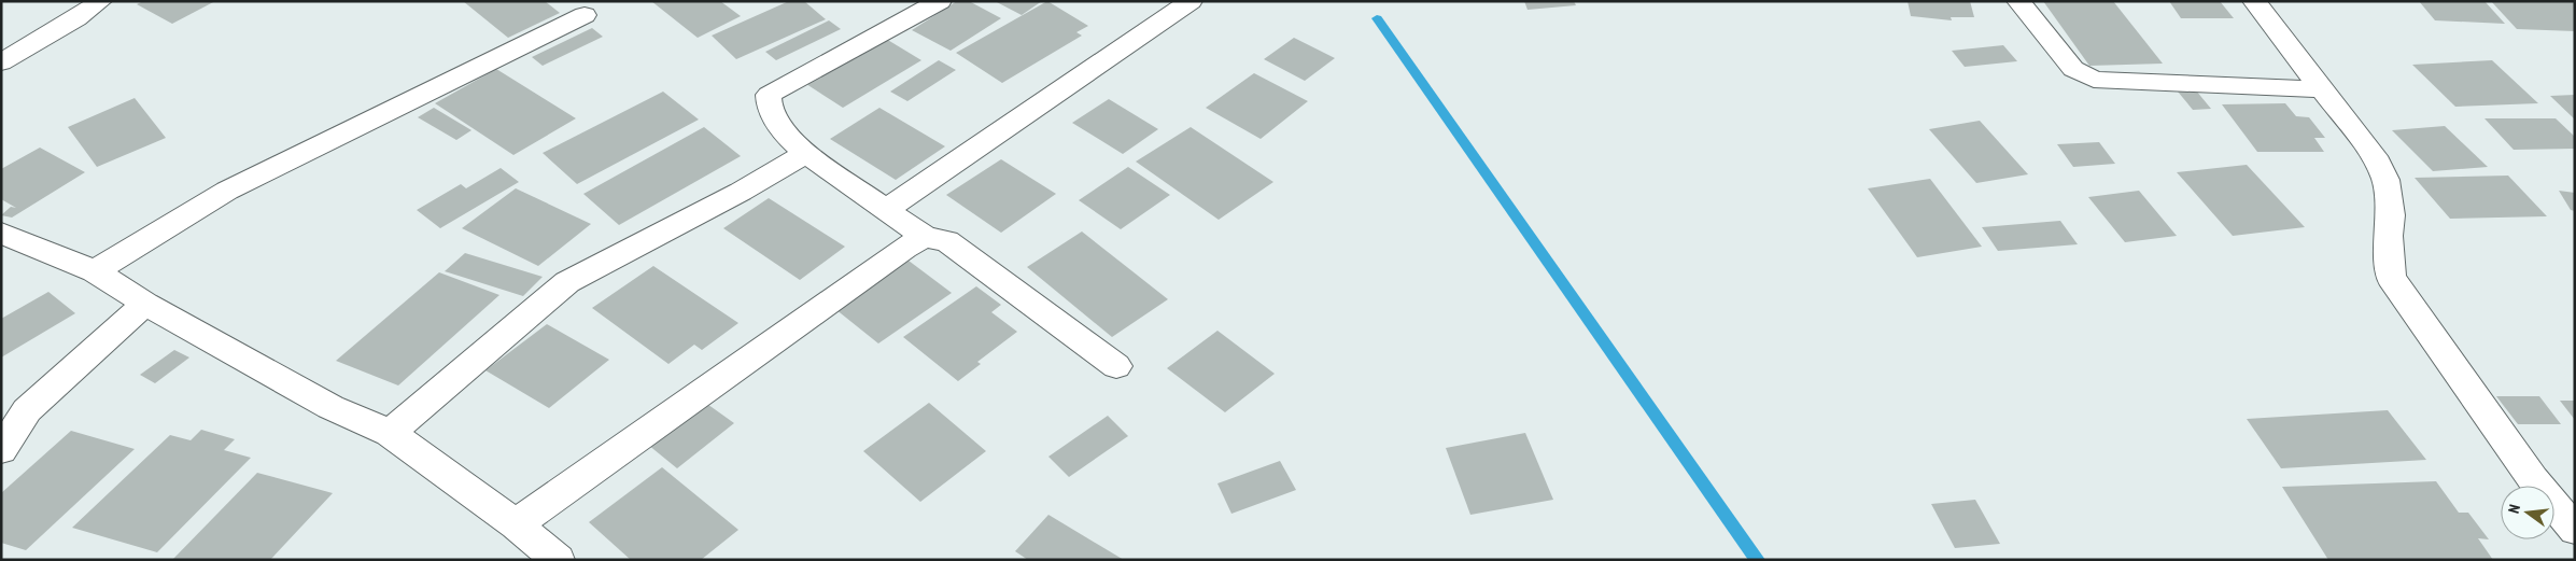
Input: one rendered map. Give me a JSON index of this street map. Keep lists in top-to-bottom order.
{
  "north": "left"
}
